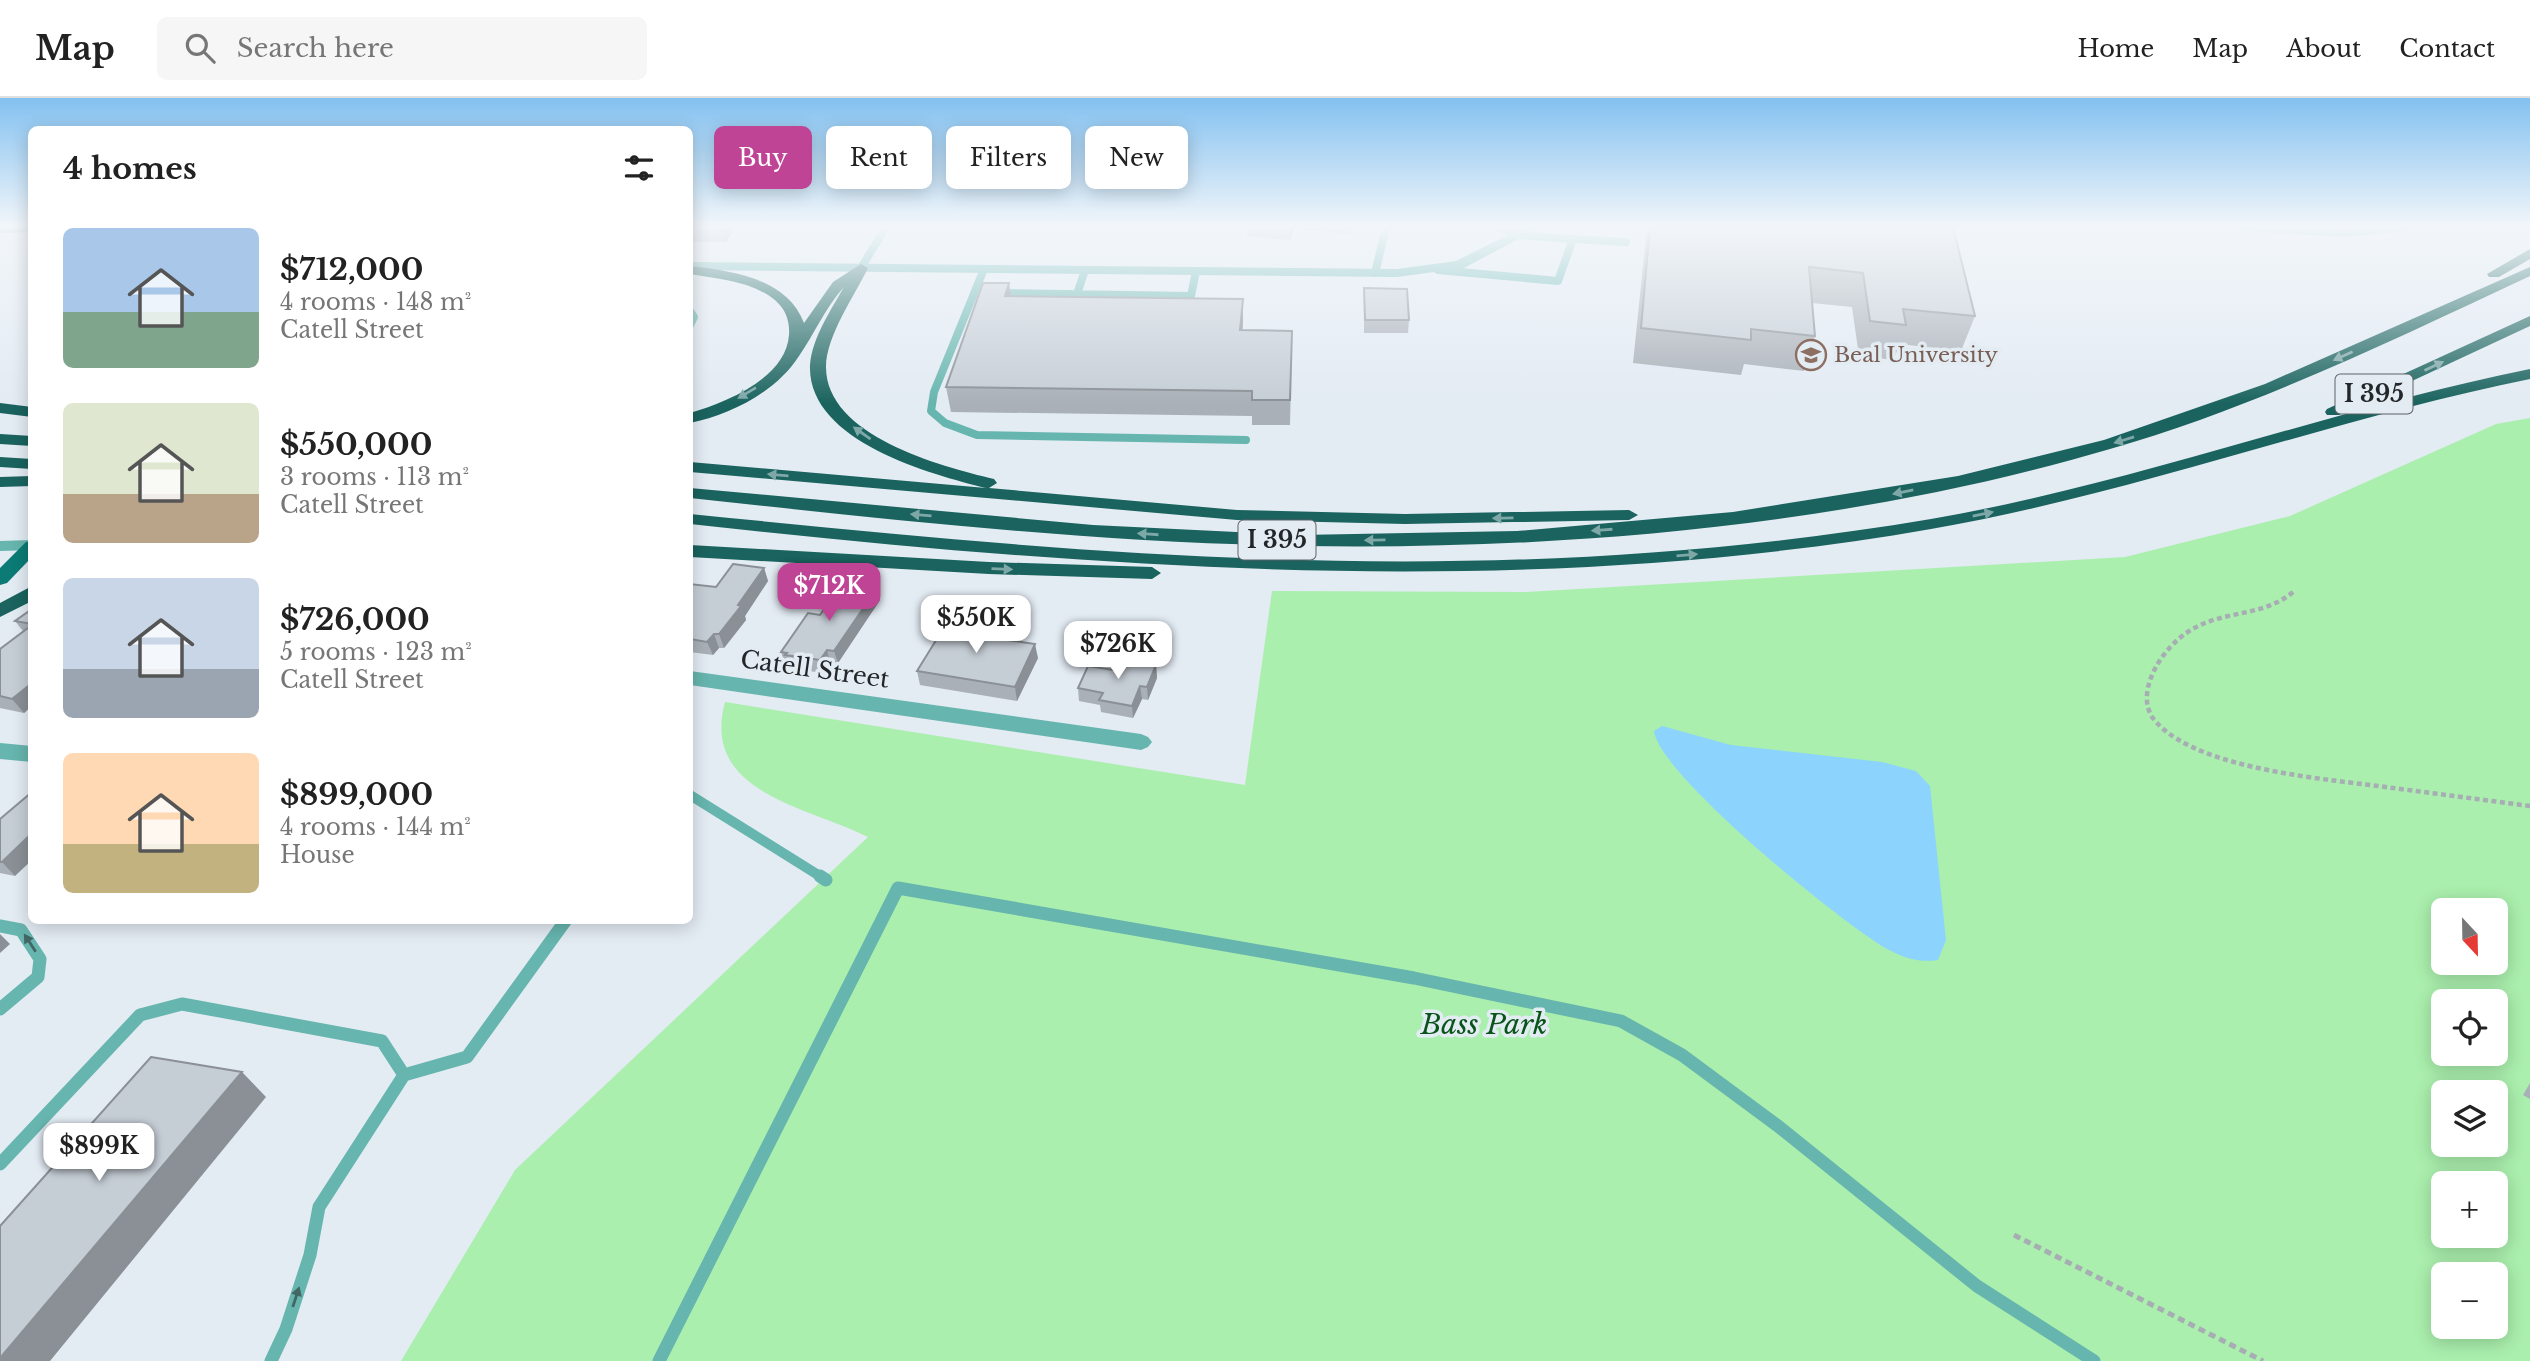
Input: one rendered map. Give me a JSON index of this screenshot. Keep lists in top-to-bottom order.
{
  "streets": {
    "highway": ["I 395"],
    "street": ["Catell Street"]
  },
  "parks": ["Bass Park"],
  "places": {
    "school or university": ["Beal University"]
  },
  "north": "bottom",
  "page": {
    "header": "Map",
    "search": "Search here",
    "nav": [
      "Home",
      "Map",
      "About",
      "Contact"
    ],
    "chip": [
      "Buy",
      "Rent",
      "Filters",
      "New"
    ],
    "heading": "4 homes",
    "list": [
      {
        "name": "$712,000",
        "note": "4 rooms · 148 m² · Catell Street"
      },
      {
        "name": "$550,000",
        "note": "3 rooms · 113 m² · Catell Street"
      },
      {
        "name": "$726,000",
        "note": "5 rooms · 123 m² · Catell Street"
      },
      {
        "name": "$899,000",
        "note": "4 rooms · 144 m² · House"
      }
    ],
    "price": [
      "$712K",
      "$550K",
      "$726K",
      "$899K"
    ],
    "map_buttons": ["+", "−"]
  }
}
